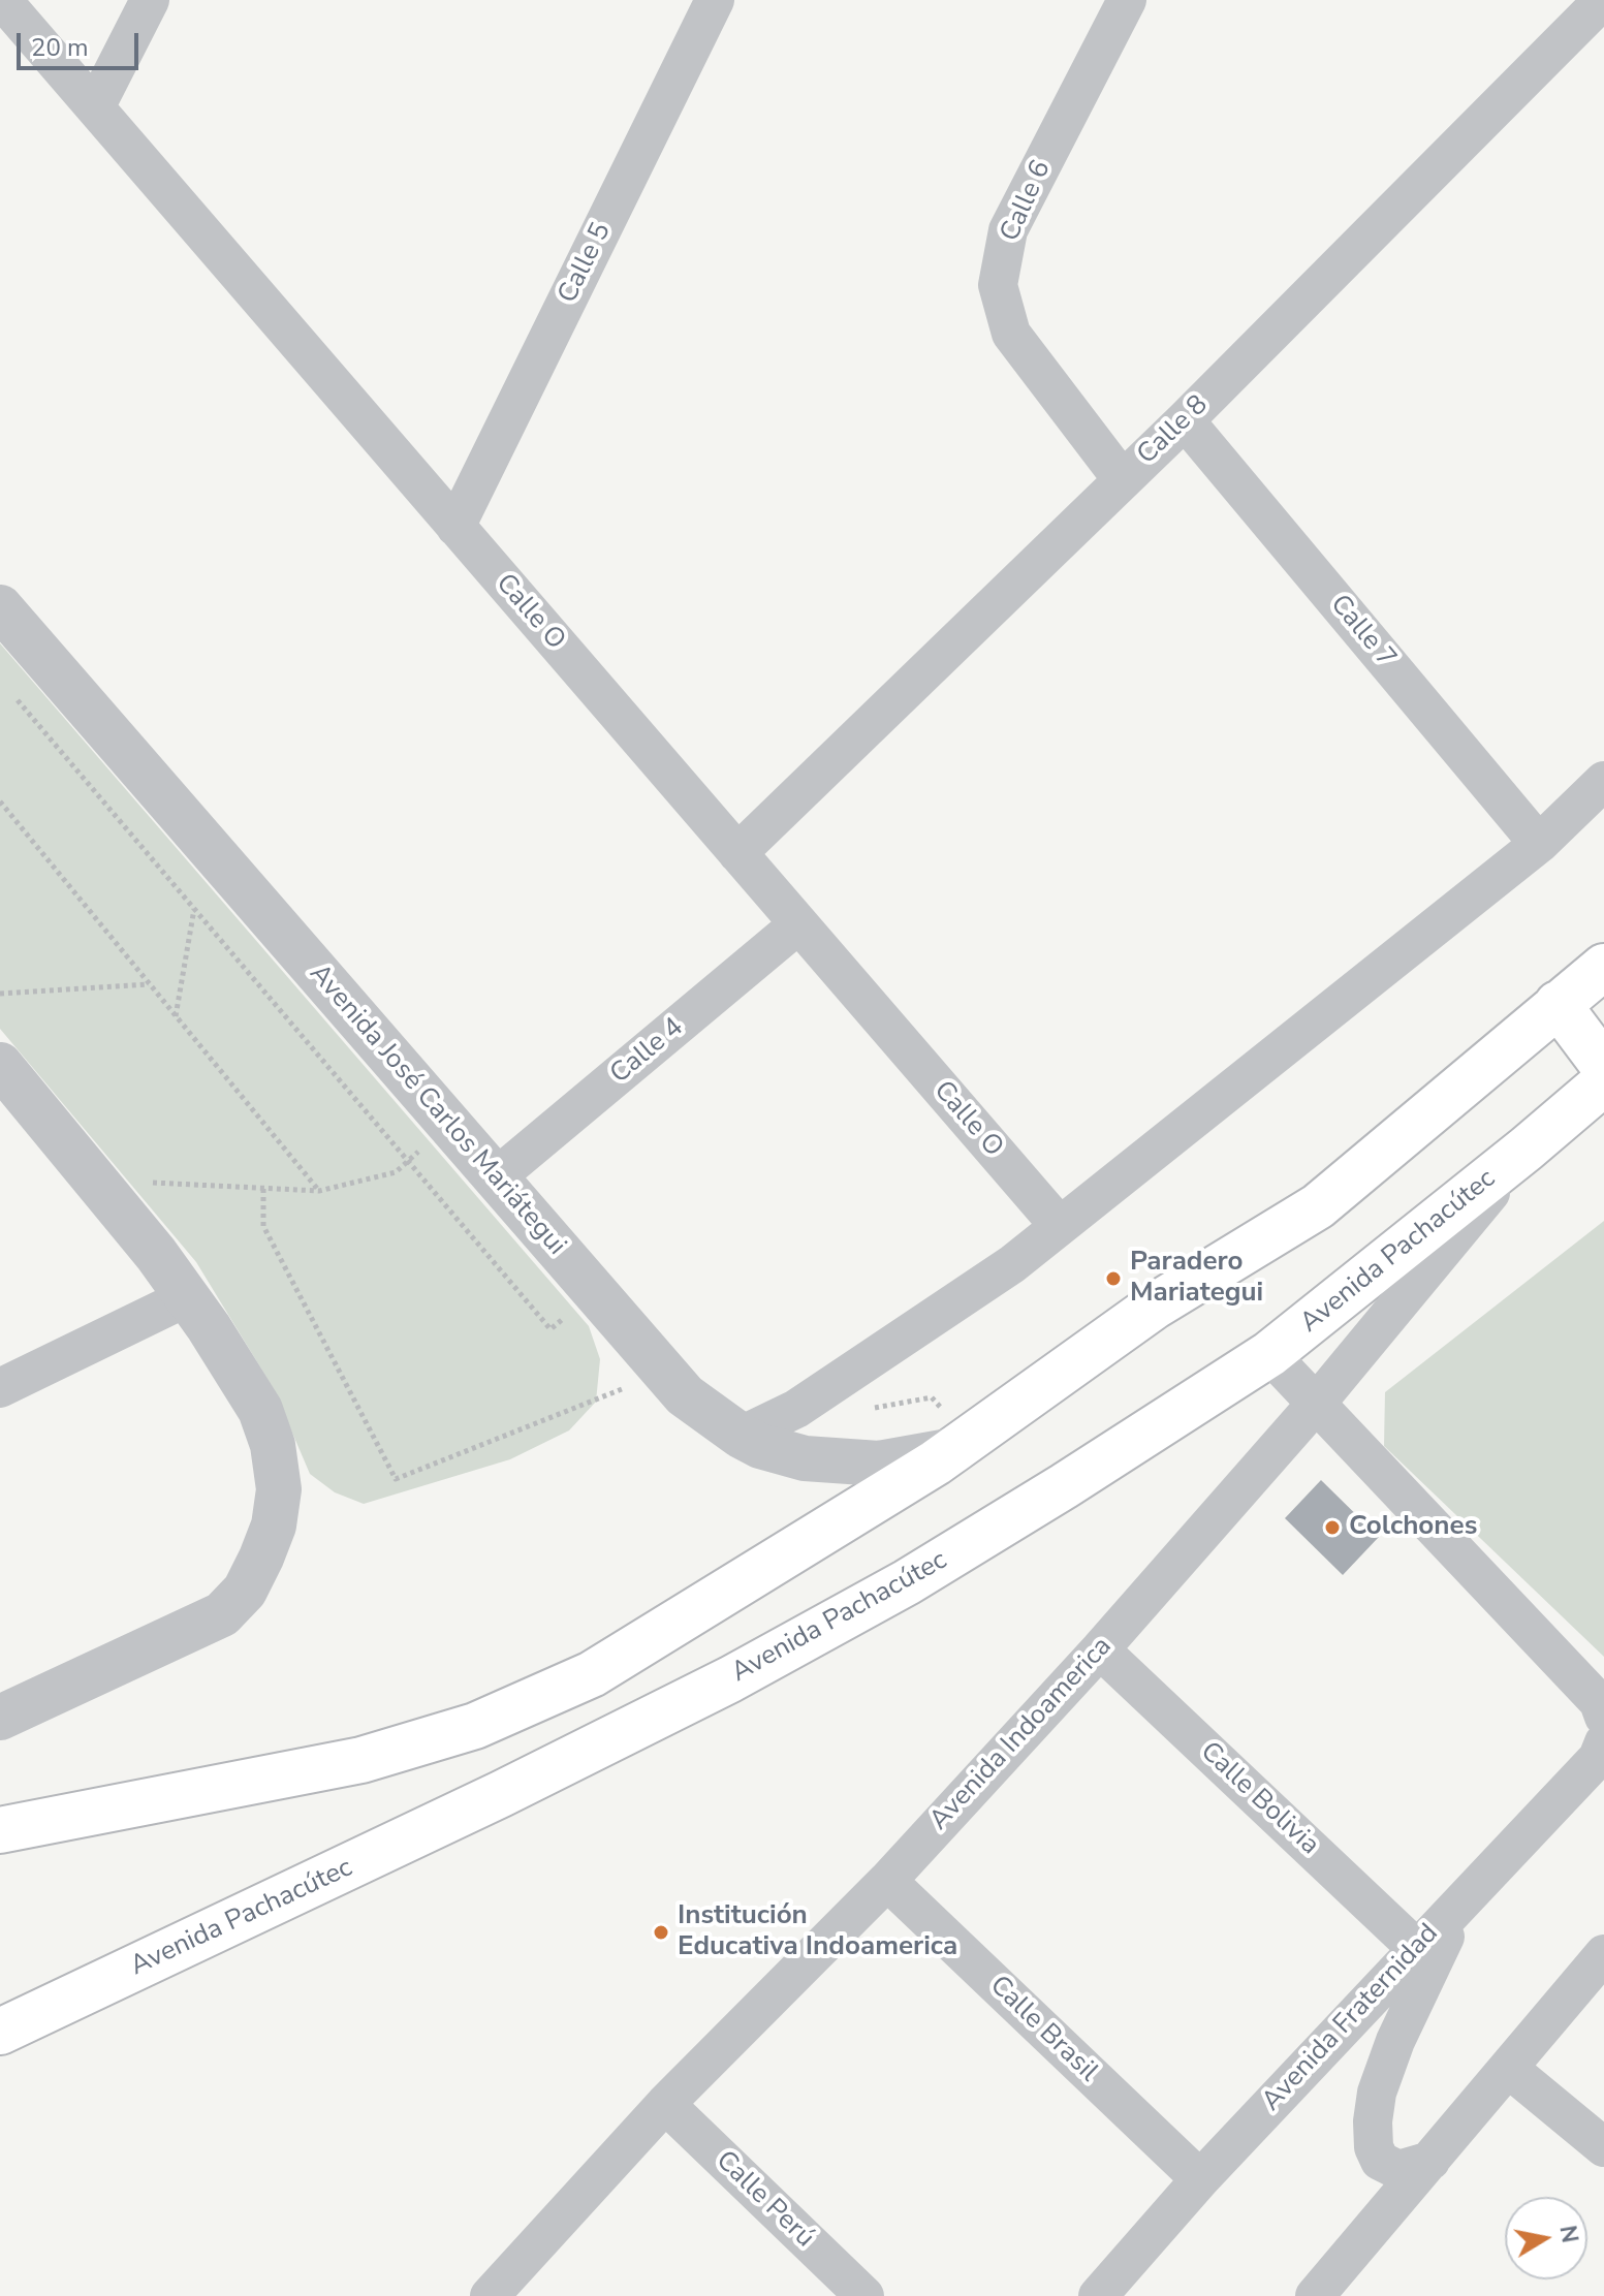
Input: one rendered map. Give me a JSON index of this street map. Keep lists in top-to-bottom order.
{
  "streets": {
    "main road": ["Avenida Pachacútec"],
    "street": [
      "Calle 6",
      "Calle 5",
      "Calle 8",
      "Calle O",
      "Calle 7",
      "Calle 4",
      "Avenida José Carlos Mariátegui",
      "Avenida Indoamerica",
      "Calle Bolivia",
      "Avenida Fraternidad",
      "Calle Brasil",
      "Calle Perú"
    ]
  },
  "crossings": [
    ["Calle 6", "Calle 8"],
    ["Calle 5", "Calle O"],
    ["Calle 8", "Calle O"],
    ["Calle 8", "Calle 7"],
    ["Calle O", "Calle 4"],
    ["Calle 4", "Avenida José Carlos Mariátegui"],
    ["Avenida Pachacútec", "Avenida Indoamerica"],
    ["Avenida Indoamerica", "Calle Bolivia"],
    ["Avenida Indoamerica", "Calle Brasil"],
    ["Avenida Indoamerica", "Calle Perú"],
    ["Calle Bolivia", "Avenida Fraternidad"],
    ["Avenida Fraternidad", "Calle Brasil"]
  ],
  "places": ["Paradero Mariategui", "Colchones", "Institución Educativa Indoamerica"],
  "scale_bar": "20 m",
  "north": "right"
}
